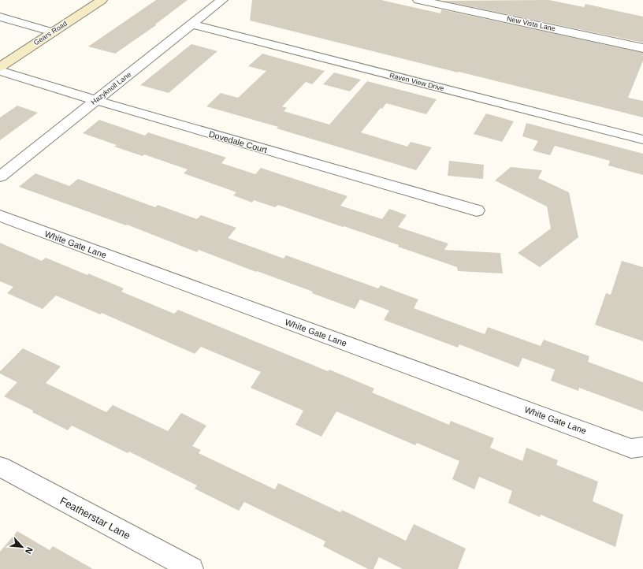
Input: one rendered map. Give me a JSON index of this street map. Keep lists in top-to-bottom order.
{
  "streets": {
    "main road": ["Gears Road"],
    "street": [
      "New Vista Lane",
      "Raven View Drive",
      "Hazyknoll Lane",
      "Dovedale Court",
      "White Gate Lane",
      "Featherstar Lane"
    ]
  },
  "crossings": [
    ["Raven View Drive", "Hazyknoll Lane"],
    ["Hazyknoll Lane", "Dovedale Court"]
  ],
  "north": "bottom right"
}
